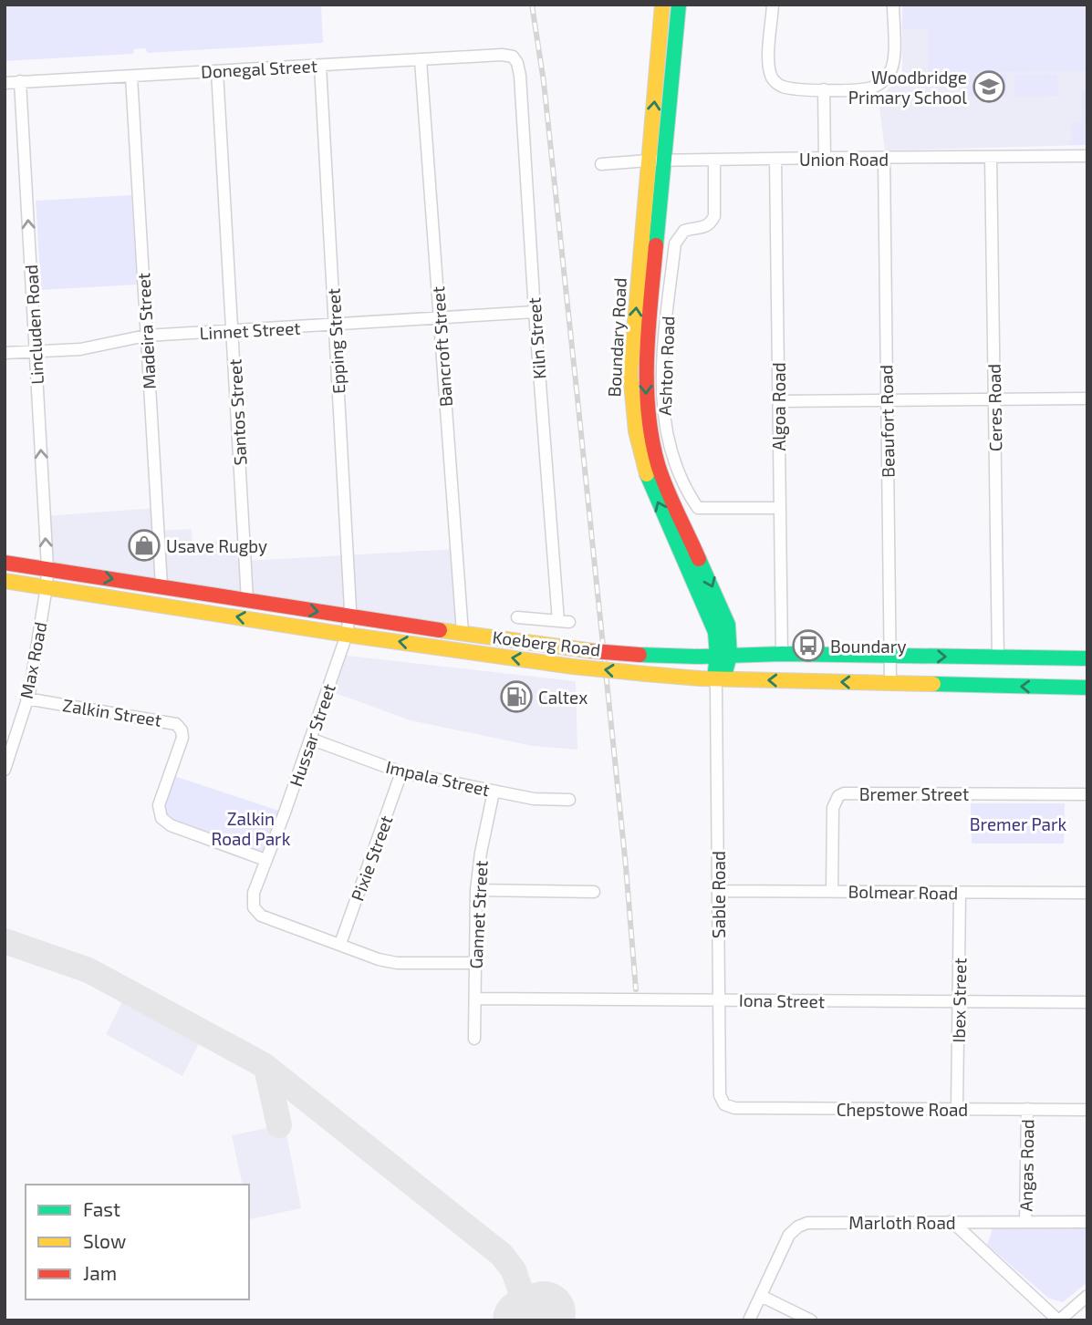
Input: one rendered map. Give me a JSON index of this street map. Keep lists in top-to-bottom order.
{
  "streets": {
    "main road": ["Boundary Road", "Koeberg Road"],
    "street": [
      "Donegal Street",
      "Union Road",
      "Lincluden Road",
      "Linnet Street",
      "Madeira Street",
      "Kiln Street",
      "Epping Street",
      "Bancroft Street",
      "Ashton Road",
      "Algoa Road",
      "Ceres Road",
      "Santos Street",
      "Beaufort Road",
      "Max Road",
      "Zalkin Street",
      "Hussar Street",
      "Impala Street",
      "Bremer Street",
      "Pixie Street",
      "Bolmear Road",
      "Sable Road",
      "Gannet Street",
      "Iona Street",
      "Ibex Street",
      "Chepstowe Road",
      "Angas Road",
      "Marloth Road"
    ]
  },
  "crossings": [
    ["Donegal Street", "Lincluden Road"],
    ["Donegal Street", "Madeira Street"],
    ["Donegal Street", "Kiln Street"],
    ["Donegal Street", "Epping Street"],
    ["Donegal Street", "Bancroft Street"],
    ["Donegal Street", "Santos Street"],
    ["Union Road", "Boundary Road"],
    ["Union Road", "Ashton Road"],
    ["Union Road", "Algoa Road"],
    ["Union Road", "Ceres Road"],
    ["Union Road", "Beaufort Road"],
    ["Lincluden Road", "Linnet Street"],
    ["Lincluden Road", "Koeberg Road"],
    ["Lincluden Road", "Max Road"],
    ["Linnet Street", "Madeira Street"],
    ["Linnet Street", "Kiln Street"],
    ["Linnet Street", "Epping Street"],
    ["Linnet Street", "Bancroft Street"],
    ["Linnet Street", "Santos Street"],
    ["Madeira Street", "Koeberg Road"],
    ["Boundary Road", "Koeberg Road"],
    ["Epping Street", "Koeberg Road"],
    ["Epping Street", "Hussar Street"],
    ["Bancroft Street", "Koeberg Road"],
    ["Ashton Road", "Algoa Road"],
    ["Algoa Road", "Koeberg Road"],
    ["Ceres Road", "Koeberg Road"],
    ["Santos Street", "Koeberg Road"],
    ["Beaufort Road", "Koeberg Road"],
    ["Koeberg Road", "Max Road"],
    ["Koeberg Road", "Hussar Street"],
    ["Koeberg Road", "Sable Road"],
    ["Max Road", "Zalkin Street"],
    ["Zalkin Street", "Hussar Street"],
    ["Hussar Street", "Impala Street"],
    ["Hussar Street", "Pixie Street"],
    ["Impala Street", "Pixie Street"],
    ["Impala Street", "Gannet Street"],
    ["Bremer Street", "Bolmear Road"],
    ["Bolmear Road", "Sable Road"],
    ["Bolmear Road", "Ibex Street"],
    ["Sable Road", "Iona Street"],
    ["Sable Road", "Chepstowe Road"],
    ["Gannet Street", "Iona Street"],
    ["Iona Street", "Ibex Street"],
    ["Ibex Street", "Chepstowe Road"],
    ["Chepstowe Road", "Angas Road"],
    ["Angas Road", "Marloth Road"]
  ],
  "one_way": ["Lincluden Road"],
  "parks": ["Zalkin Road Park", "Bremer Park"],
  "places": {
    "school or university": ["Woodbridge Primary School"],
    "shop": ["Usave Rugby"],
    "bus stop": ["Boundary"],
    "fuel station": ["Caltex"]
  },
  "legend": ["Fast", "Slow", "Jam"]
}
